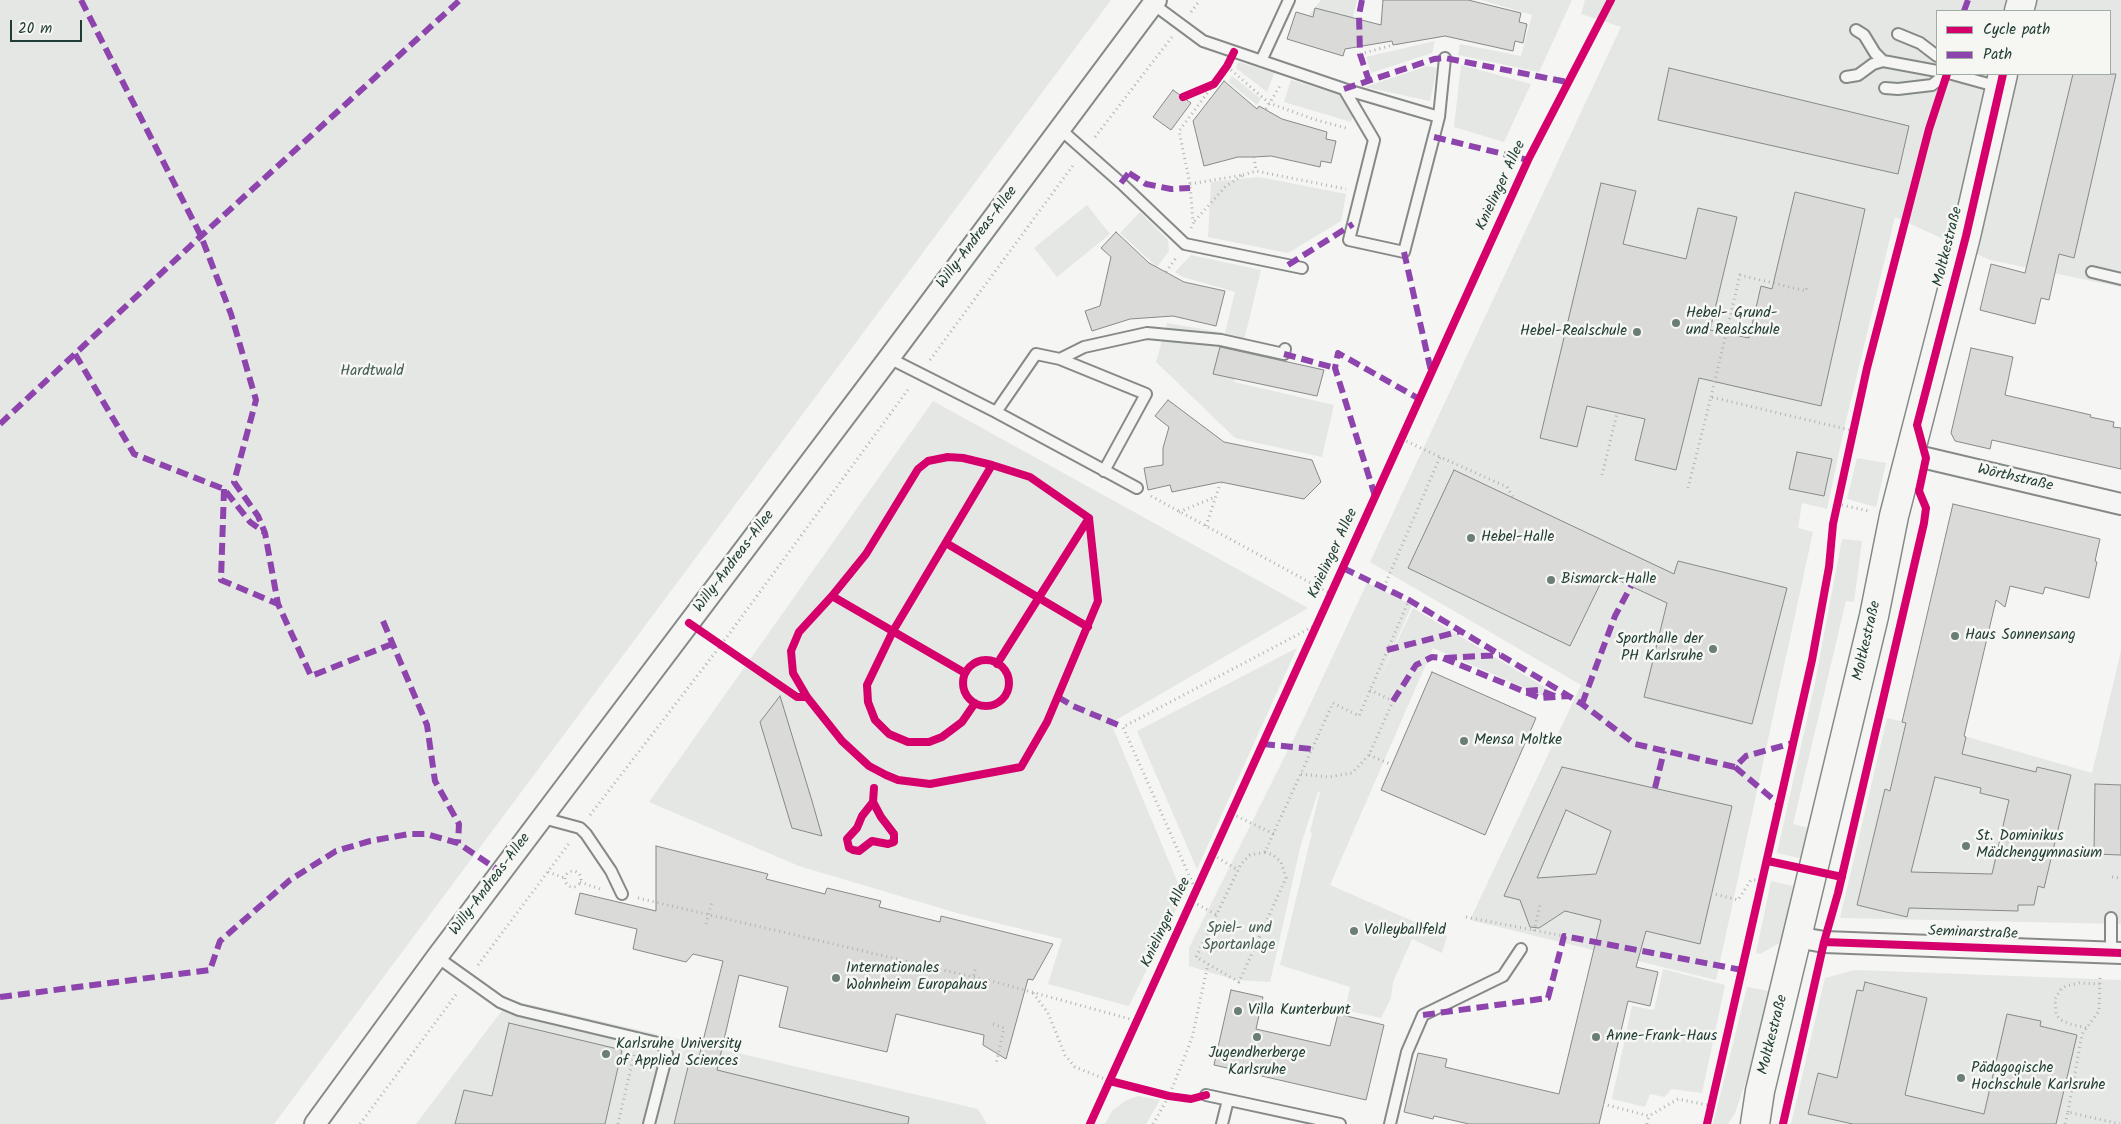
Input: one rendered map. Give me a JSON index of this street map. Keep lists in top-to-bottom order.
{
  "streets": {
    "main road": ["Moltkestraße"],
    "street": ["Willy-Andreas-Allee", "Wörthstraße", "Seminarstraße"],
    "cycle path": ["Knielinger Allee"]
  },
  "crossings": [
    ["Moltkestraße", "Wörthstraße"],
    ["Moltkestraße", "Seminarstraße"]
  ],
  "parks": ["Hardtwald", "Spiel- und Sportanlage"],
  "places": [
    "Hebel- Grund- und Realschule",
    "Hebel-Realschule",
    "Hebel-Halle",
    "Bismarck-Halle",
    "Haus Sonnensang",
    "Sporthalle der PH Karlsruhe",
    "Mensa Moltke",
    "St. Dominikus Mädchengymnasium",
    "Volleyballfeld",
    "Internationales Wohnheim Europahaus",
    "Villa Kunterbunt",
    "Jugendherberge Karlsruhe",
    "Anne-Frank-Haus",
    "Karlsruhe University of Applied Sciences",
    "Pädagogische Hochschule Karlsruhe"
  ],
  "legend": ["Cycle path", "Path"],
  "scale_bar": "20 m"
}
